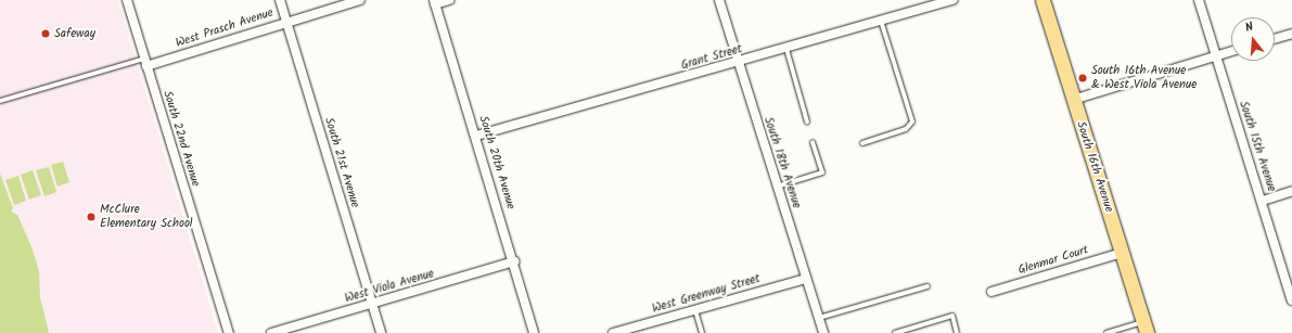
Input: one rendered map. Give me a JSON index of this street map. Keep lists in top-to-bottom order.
{
  "streets": {
    "main road": ["South 16th Avenue"],
    "street": [
      "West Prasch Avenue",
      "Grant Street",
      "South 22nd Avenue",
      "South 15th Avenue",
      "South 21st Avenue",
      "South 20th Avenue",
      "South 18th Avenue",
      "Glenmar Court",
      "West Viola Avenue",
      "West Greenway Street"
    ]
  },
  "crossings": [
    ["West Prasch Avenue", "South 22nd Avenue"],
    ["West Prasch Avenue", "South 21st Avenue"],
    ["Grant Street", "South 20th Avenue"],
    ["Grant Street", "South 18th Avenue"],
    ["South 21st Avenue", "West Viola Avenue"],
    ["South 20th Avenue", "West Viola Avenue"],
    ["South 18th Avenue", "West Greenway Street"],
    ["South 16th Avenue", "Glenmar Court"]
  ],
  "places": ["Safeway", "South 16th Avenue & West Viola Avenue", "McClure Elementary School"],
  "north": "top"
}
